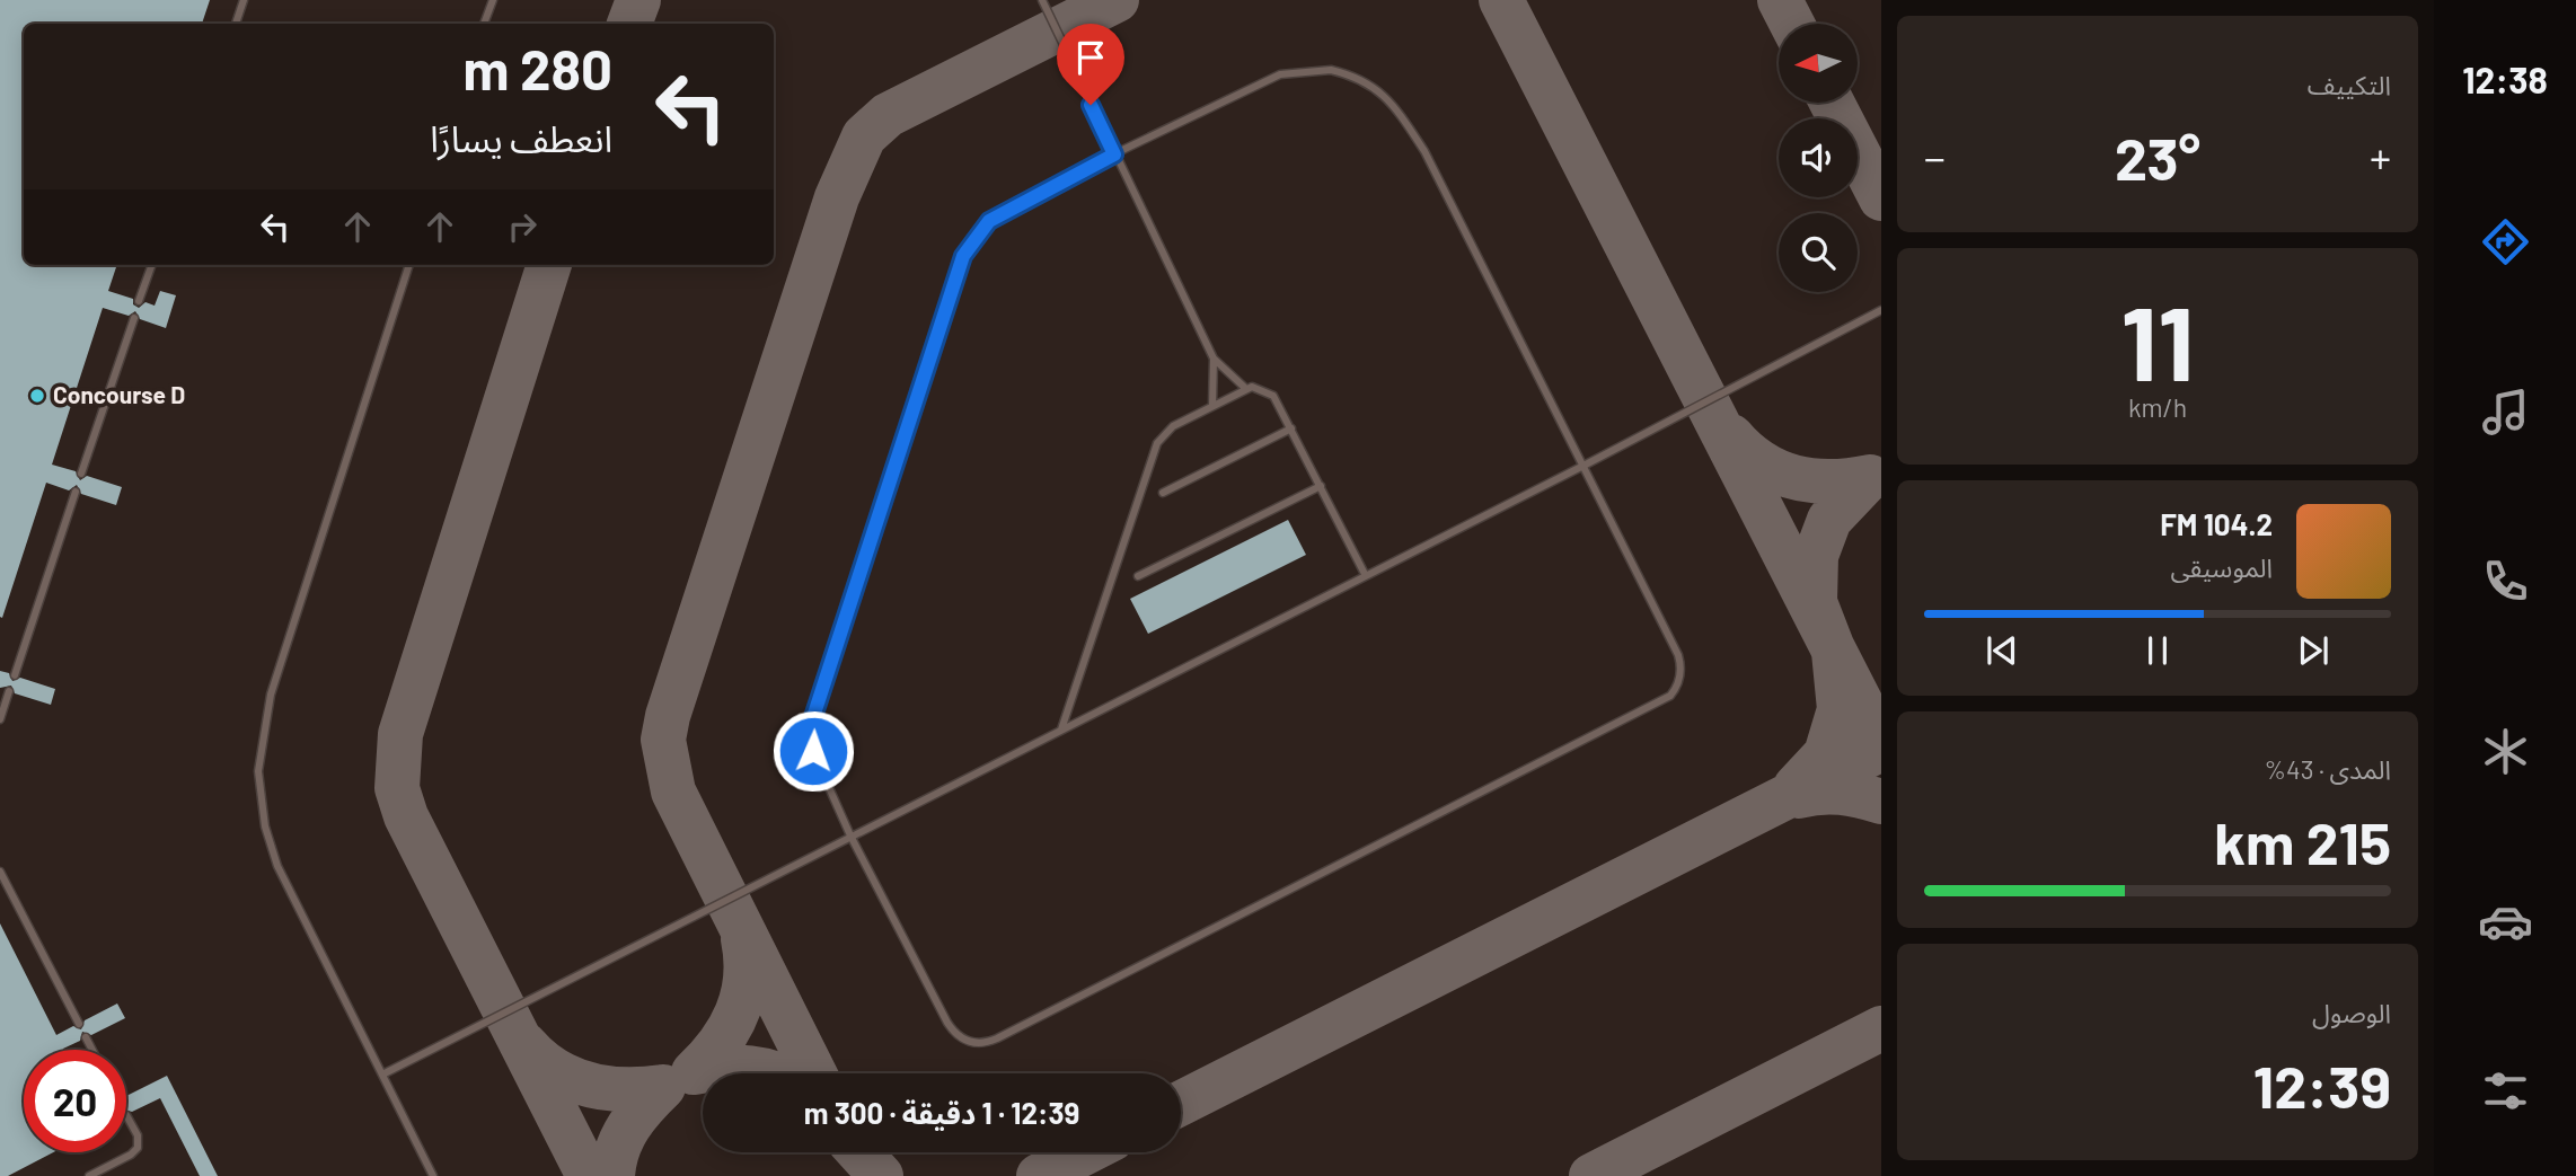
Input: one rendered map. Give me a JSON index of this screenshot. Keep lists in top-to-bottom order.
{
  "places": ["Concourse D"],
  "north": "left",
  "page": {
    "tabs": "12:38",
    "tile": [
      "التكييف",
      ["11", "km/h"],
      ["المدى · 43%", "215 km"],
      ["الوصول", "12:39"]
    ],
    "turn": ["280 m", "انعطف يسارًا"],
    "heat": ["−", "23°", "+"],
    "song": ["104.2 FM", "الموسيقى"],
    "limit": "20",
    "trip": "12:39 · 1 دقيقة · 300 m"
  }
}
